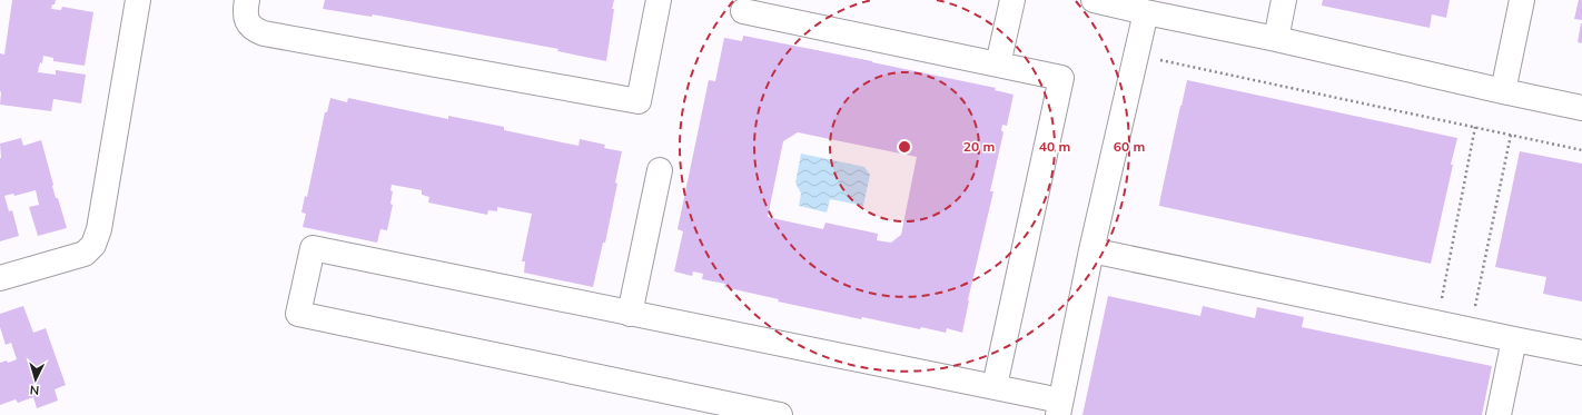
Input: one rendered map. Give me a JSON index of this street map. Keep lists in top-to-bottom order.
{
  "north": "bottom",
  "rings": ["20 m", "40 m", "60 m"]
}
